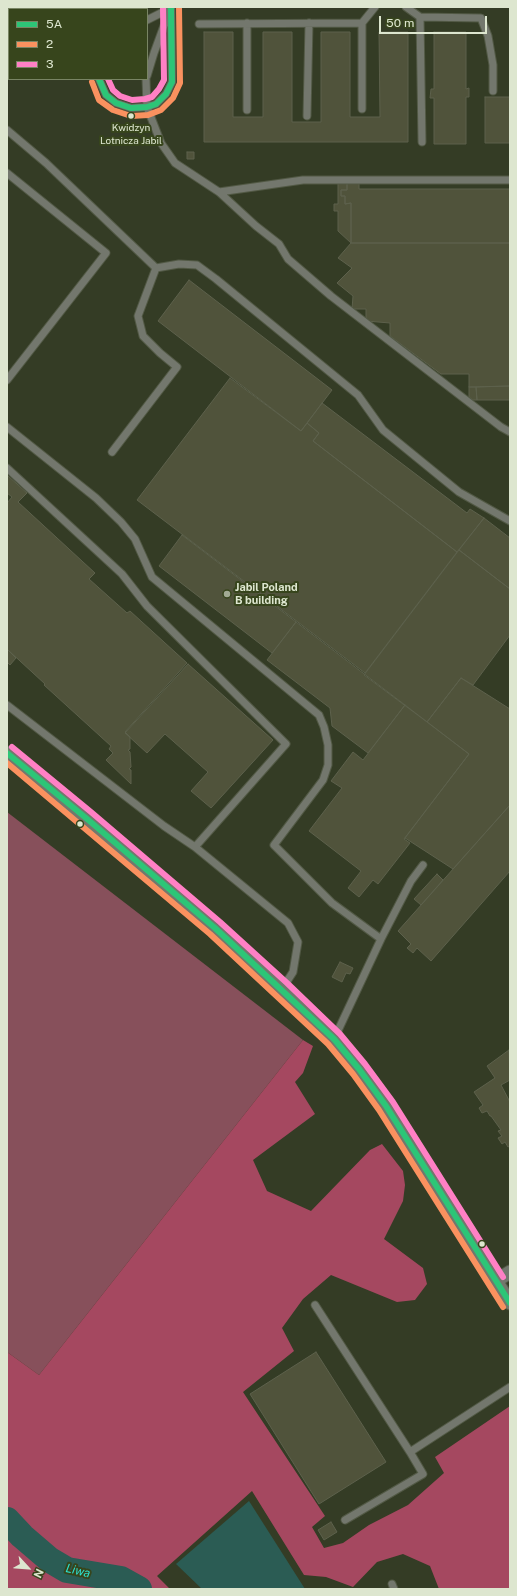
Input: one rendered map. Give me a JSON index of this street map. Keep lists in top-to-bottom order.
{
  "water": ["Liwa"],
  "places": ["Kwidzyn Lotnicza Jabil", "Jabil Poland B building"],
  "lines": ["transit line 5A", "transit line 2", "transit line 3"],
  "legend": ["5A", "2", "3"],
  "scale_bar": "50 m",
  "north": "bottom right"
}
